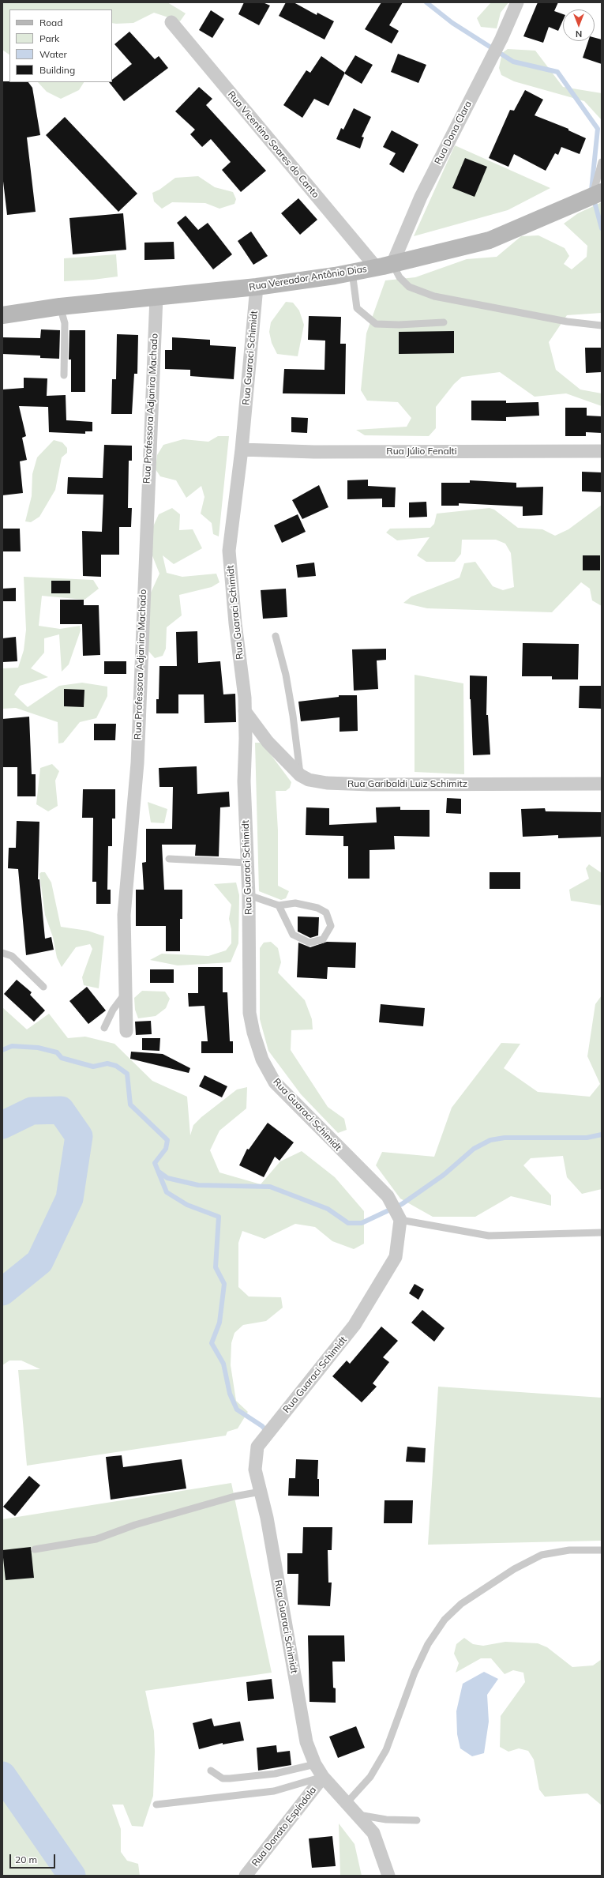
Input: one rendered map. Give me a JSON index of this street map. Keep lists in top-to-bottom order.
{
  "streets": {
    "street": [
      "Rua Dona Clara",
      "Rua Vicentino Soares do Canto",
      "Rua Vereador Antônio Dias",
      "Rua Guaraci Schimidt",
      "Rua Professora Adjanira Machado",
      "Rua Júlio Fenalti",
      "Rua Garibaldi Luiz Schimitz",
      "Rua Donato Espíndola"
    ]
  },
  "crossings": [
    ["Rua Dona Clara", "Rua Vereador Antônio Dias"],
    ["Rua Vicentino Soares do Canto", "Rua Vereador Antônio Dias"],
    ["Rua Vereador Antônio Dias", "Rua Guaraci Schimidt"],
    ["Rua Vereador Antônio Dias", "Rua Professora Adjanira Machado"],
    ["Rua Guaraci Schimidt", "Rua Júlio Fenalti"],
    ["Rua Guaraci Schimidt", "Rua Garibaldi Luiz Schimitz"],
    ["Rua Guaraci Schimidt", "Rua Donato Espíndola"]
  ],
  "legend": [
    "Road",
    "Park",
    "Water",
    "Building"
  ],
  "scale_bar": "20 m",
  "north": "bottom"
}
